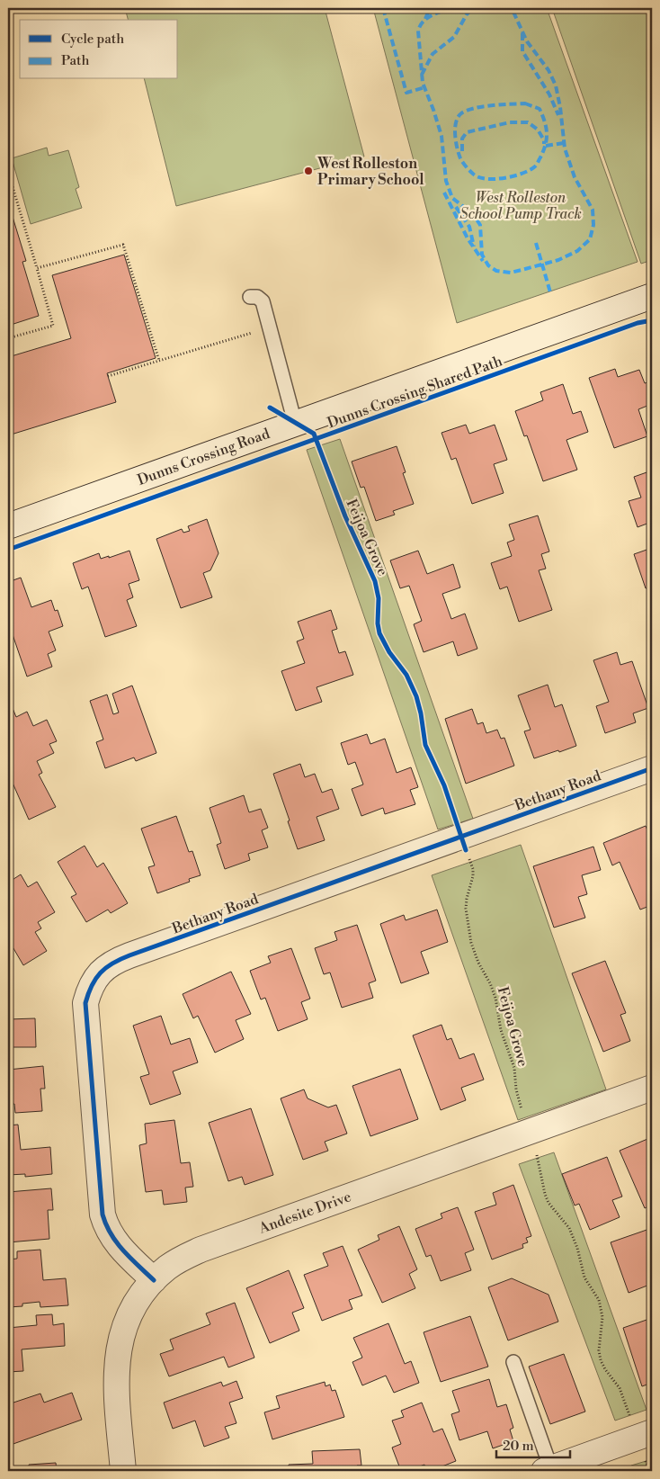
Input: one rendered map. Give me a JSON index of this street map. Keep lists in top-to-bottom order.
{
  "streets": {
    "street": ["Dunns Crossing Road", "Bethany Road", "Andesite Drive"],
    "cycle path": ["Dunns Crossing Shared Path", "Feijoa Grove"]
  },
  "crossings": [
    ["Feijoa Grove", "Bethany Road"],
    ["Feijoa Grove", "Andesite Drive"],
    ["Bethany Road", "Andesite Drive"]
  ],
  "parks": ["West Rolleston School Pump Track"],
  "places": ["West Rolleston Primary School"],
  "legend": ["Cycle path", "Path"],
  "scale_bar": "20 m"
}
